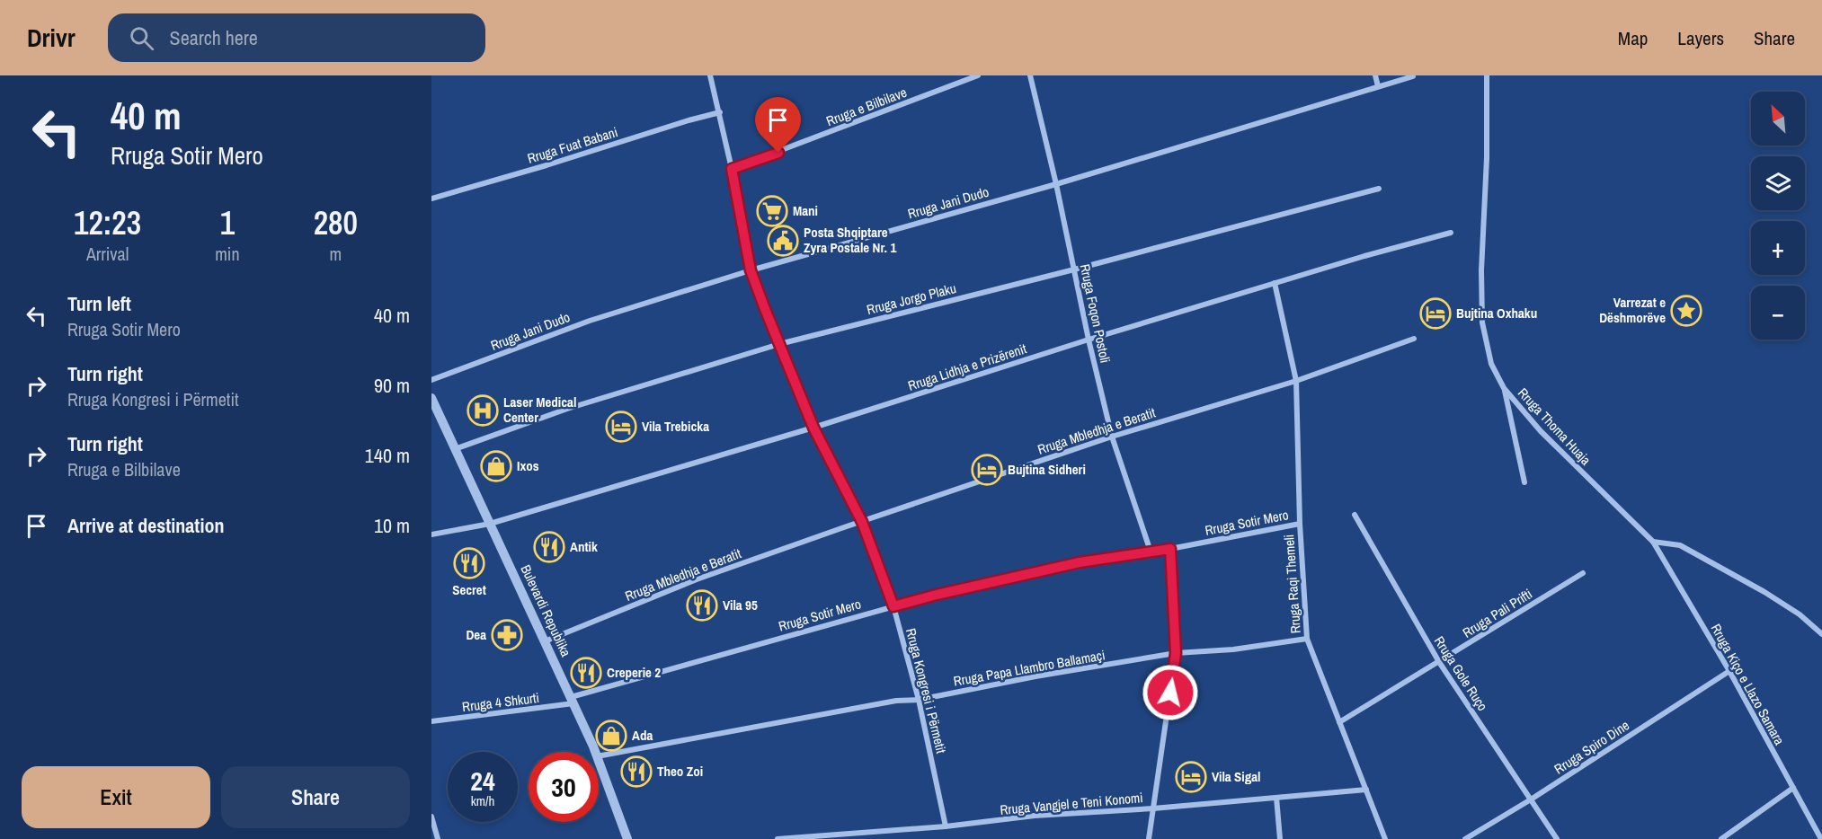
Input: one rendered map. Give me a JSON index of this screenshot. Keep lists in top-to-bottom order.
{
  "streets": {
    "street": [
      "Rruga e Bilbilave",
      "Rruga Fuat Babani",
      "Rruga Jani Dudo",
      "Rruga Jorgo Plaku",
      "Rruga Foqon Postoli",
      "Rruga Lidhja e Prizërenit",
      "Rruga Thoma Huaja",
      "Rruga Mbledhja e Beratit",
      "Rruga Sotir Mero",
      "Rruga Raqi Themeli",
      "Bulevardi Republika",
      "Rruga Pali Prifti",
      "Rruga Papa Llambro Ballamaçi",
      "Rruga Gole Ruço",
      "Rruga Kiço e Llazo Samara",
      "Rruga Kongresi i Përmetit",
      "Rruga 4 Shkurti",
      "Rruga Spiro Dine",
      "Rruga Vangjel e Teni Konomi"
    ]
  },
  "crossings": [
    ["Rruga e Bilbilave", "Rruga Kongresi i Përmetit"],
    ["Rruga Fuat Babani", "Rruga Kongresi i Përmetit"],
    ["Rruga Jani Dudo", "Rruga Foqon Postoli"],
    ["Rruga Jani Dudo", "Rruga Kongresi i Përmetit"],
    ["Rruga Jorgo Plaku", "Rruga Foqon Postoli"],
    ["Rruga Jorgo Plaku", "Bulevardi Republika"],
    ["Rruga Jorgo Plaku", "Rruga Kongresi i Përmetit"],
    ["Rruga Foqon Postoli", "Rruga Lidhja e Prizërenit"],
    ["Rruga Foqon Postoli", "Rruga Mbledhja e Beratit"],
    ["Rruga Foqon Postoli", "Rruga Sotir Mero"],
    ["Rruga Lidhja e Prizërenit", "Rruga Raqi Themeli"],
    ["Rruga Lidhja e Prizërenit", "Bulevardi Republika"],
    ["Rruga Lidhja e Prizërenit", "Rruga Kongresi i Përmetit"],
    ["Rruga Thoma Huaja", "Rruga Kiço e Llazo Samara"],
    ["Rruga Mbledhja e Beratit", "Rruga Raqi Themeli"],
    ["Rruga Mbledhja e Beratit", "Bulevardi Republika"],
    ["Rruga Mbledhja e Beratit", "Rruga Kongresi i Përmetit"],
    ["Rruga Sotir Mero", "Rruga Raqi Themeli"],
    ["Rruga Sotir Mero", "Bulevardi Republika"],
    ["Rruga Sotir Mero", "Rruga Kongresi i Përmetit"],
    ["Rruga Sotir Mero", "Rruga 4 Shkurti"],
    ["Rruga Raqi Themeli", "Rruga Pali Prifti"],
    ["Rruga Raqi Themeli", "Rruga Papa Llambro Ballamaçi"],
    ["Rruga Raqi Themeli", "Rruga Vangjel e Teni Konomi"],
    ["Bulevardi Republika", "Rruga 4 Shkurti"],
    ["Rruga Pali Prifti", "Rruga Gole Ruço"],
    ["Rruga Papa Llambro Ballamaçi", "Rruga Kongresi i Përmetit"],
    ["Rruga Gole Ruço", "Rruga Spiro Dine"],
    ["Rruga Kiço e Llazo Samara", "Rruga Spiro Dine"],
    ["Rruga Kongresi i Përmetit", "Rruga Vangjel e Teni Konomi"]
  ],
  "places": {
    "supermarket": ["Mani"],
    "public building": ["Posta Shqiptare Zyra Postale Nr. 1"],
    "place": ["Varrezat e Dëshmorëve"],
    "hotel": [
      "Bujtina Oxhaku",
      "Vila Trebicka",
      "Bujtina Sidheri",
      "Vila Sigal"
    ],
    "hospital": ["Laser Medical Center"],
    "shop": ["Ixos", "Ada"],
    "restaurant": [
      "Antik",
      "Secret",
      "Vila 95",
      "Creperie 2",
      "Theo Zoi"
    ],
    "pharmacy": ["Dea"]
  },
  "north": "top left",
  "page": {
    "header": "Drivr",
    "search": "Search here",
    "nav": ["Map", "Layers", "Share"],
    "turn": ["40 m", "Rruga Sotir Mero"],
    "map_buttons": ["+", "−"],
    "eta": [
      "12:23",
      "Arrival",
      "1",
      "min",
      "280",
      "m"
    ],
    "list": [
      {
        "name": "Turn left",
        "note": "Rruga Sotir Mero",
        "value": "40 m"
      },
      {
        "name": "Turn right",
        "note": "Rruga Kongresi i Përmetit",
        "value": "90 m"
      },
      {
        "name": "Turn right",
        "note": "Rruga e Bilbilave",
        "value": "140 m"
      },
      {
        "name": "Arrive at destination",
        "value": "10 m"
      }
    ],
    "speed": "24 km/h",
    "limit": "30",
    "buttons": ["Exit", "Share"]
  }
}
